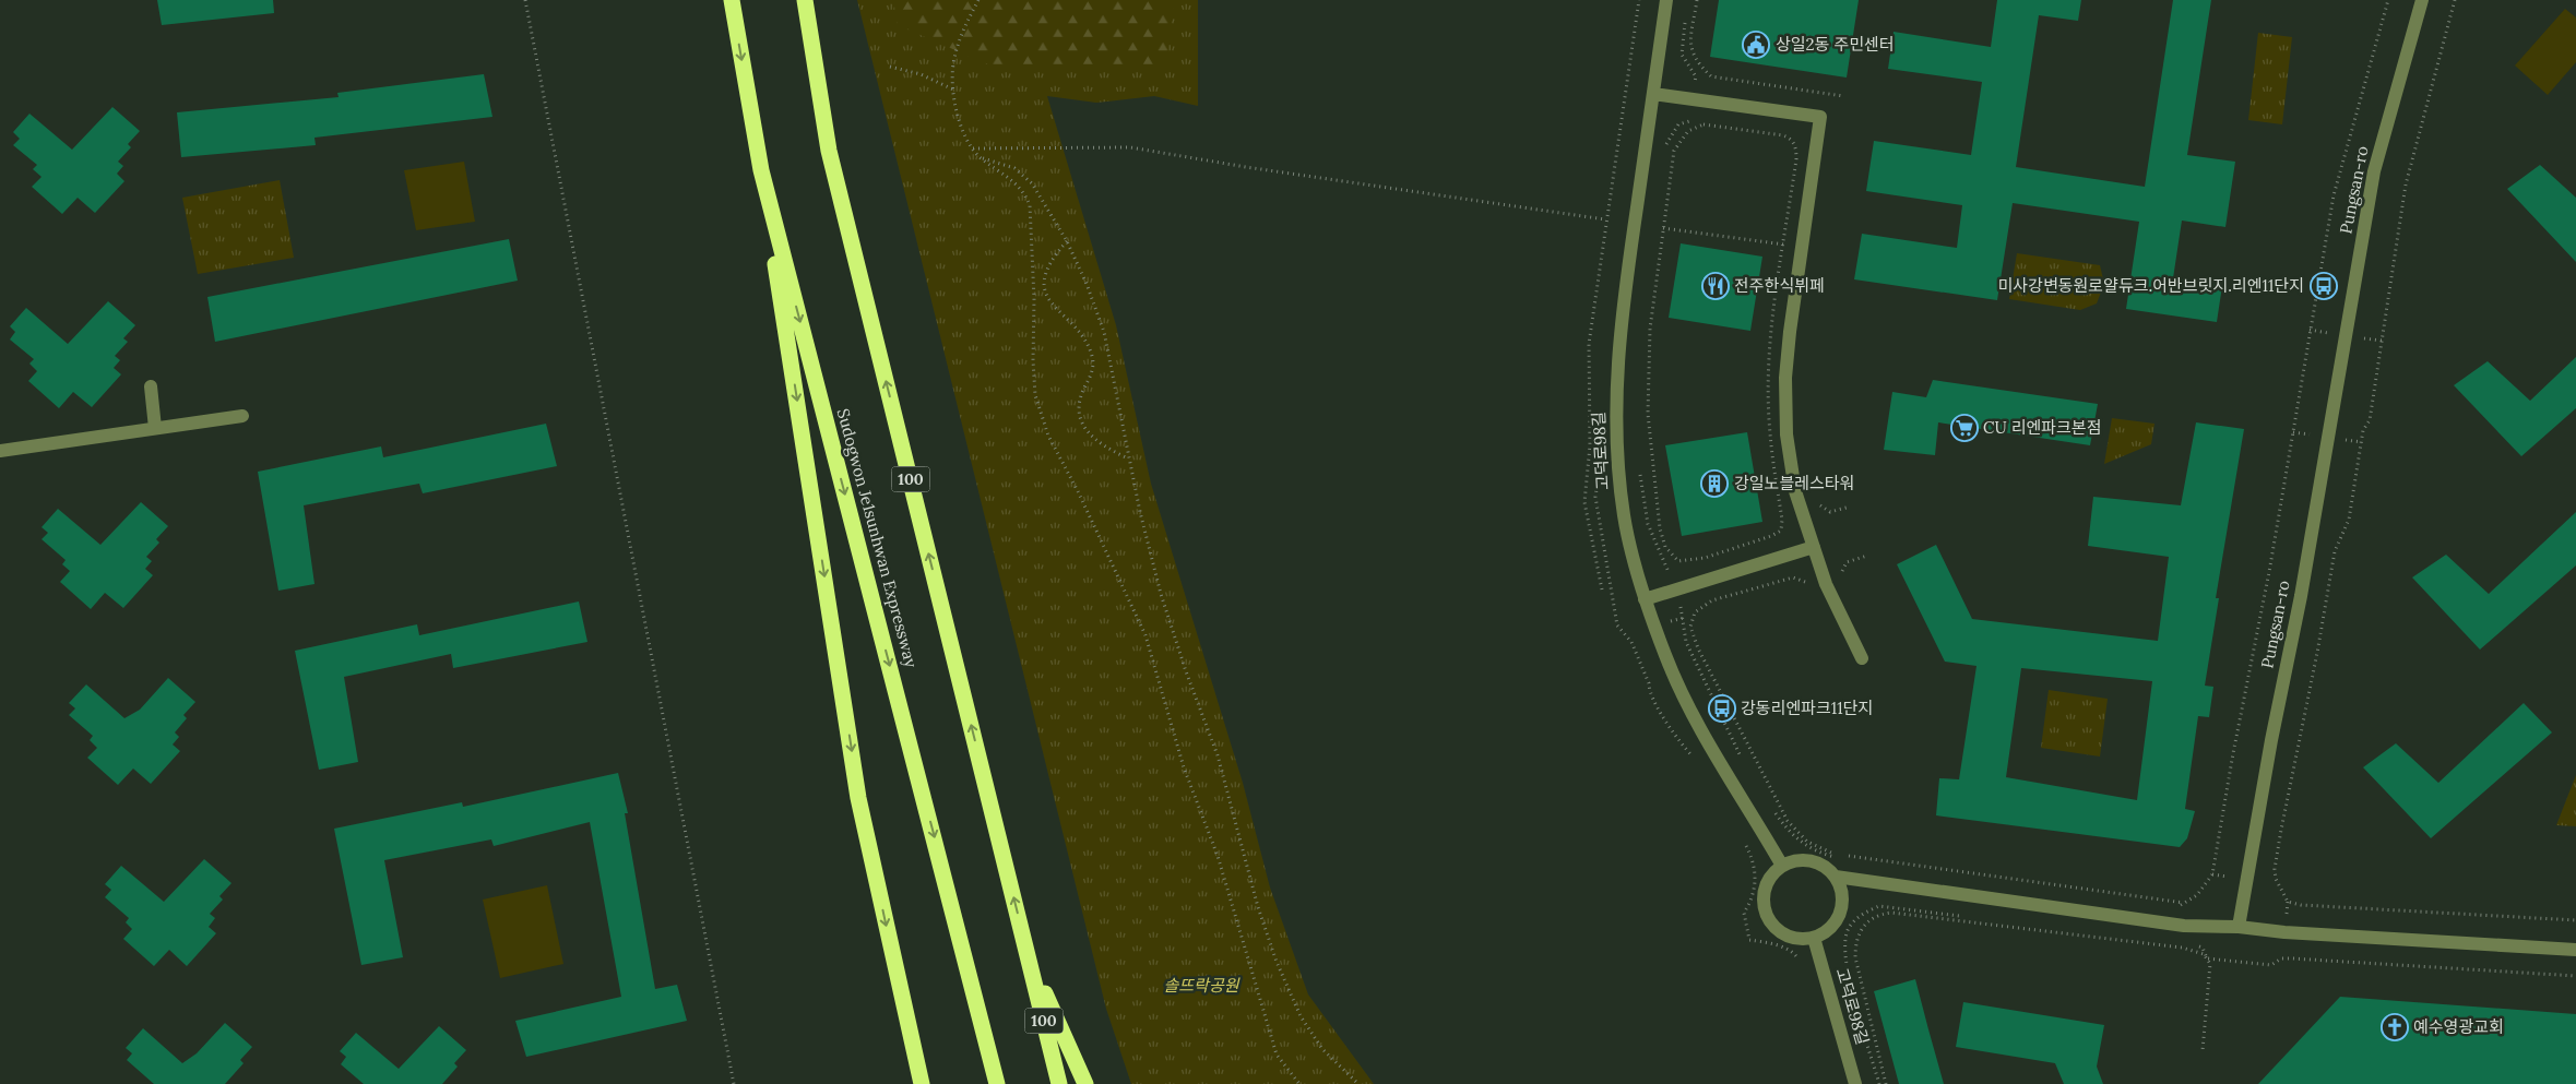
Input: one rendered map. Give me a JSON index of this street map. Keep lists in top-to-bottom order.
{
  "streets": {
    "highway": ["100", "Sudogwon Je1sunhwan Expressway"],
    "street": ["Pungsan-ro", "고덕로98길"]
  },
  "parks": ["솔뜨락공원"],
  "places": {
    "public building": ["상일2동 주민센터"],
    "restaurant": ["전주한식뷔페"],
    "bus stop": ["미사강변동원로얄듀크.어반브릿지.리엔11단지", "강동리엔파크11단지"],
    "supermarket": ["CU 리엔파크본점"],
    "building": ["강일노블레스타워"],
    "church": ["예수영광교회"]
  }
}
